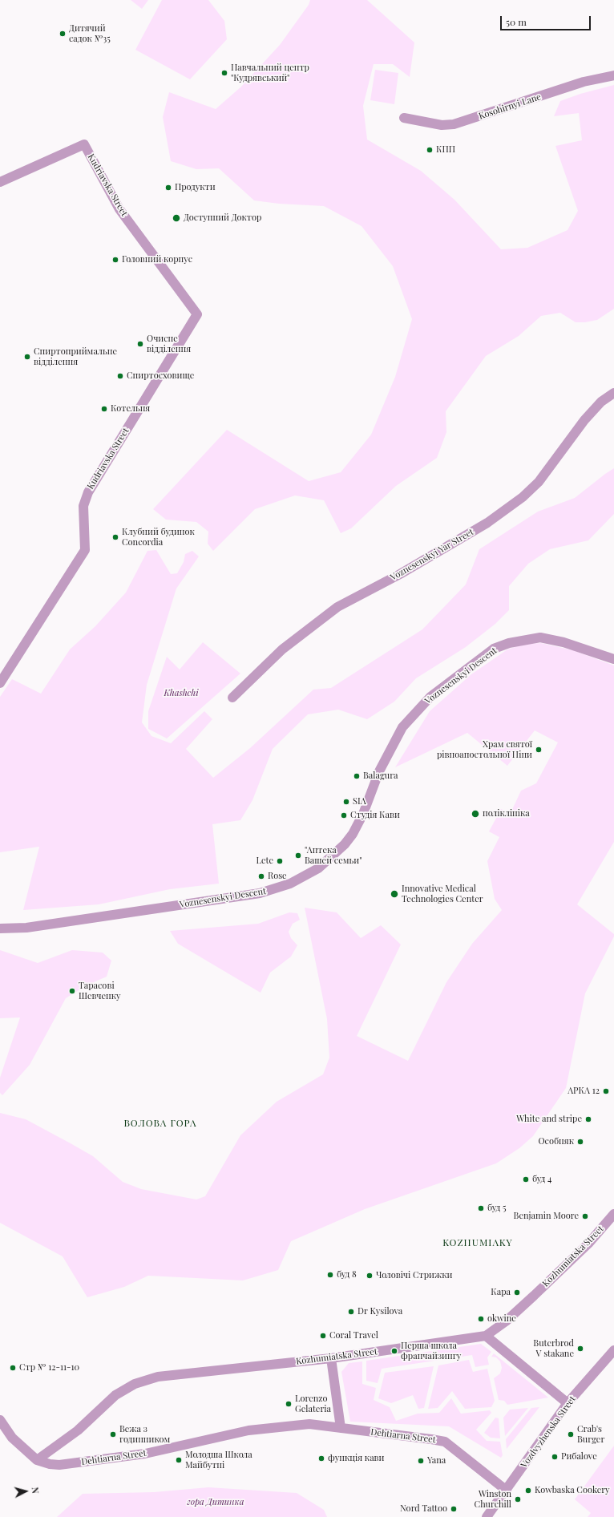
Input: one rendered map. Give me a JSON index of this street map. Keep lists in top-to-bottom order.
{
  "streets": {
    "street": [
      "Kosohirnyi Lane",
      "Kudriavska Street",
      "Voznesenskyi Yar Street",
      "Voznesenskyi Descent",
      "Kozhumiatska Street",
      "Vozdvyzhenska Street",
      "Dehtiarna Street"
    ]
  },
  "crossings": [
    ["Kozhumiatska Street", "Dehtiarna Street"],
    ["Vozdvyzhenska Street", "Dehtiarna Street"]
  ],
  "districts": ["ВОЛОВА ГОРА", "KOZHUMIAKY"],
  "parks": ["Khashchi", "гора Дитинка"],
  "places": [
    "Дитячий садок №35",
    "Навчальний центр \"Кудрявський\"",
    "КПП",
    "Продукти",
    "Доступний Доктор",
    "Головний корпус",
    "Очисне відділення",
    "Спиртоприймальне відділення",
    "Спиртосховище",
    "Котельня",
    "Клубний будинок Concordia",
    "Храм святої рівноапостольної Ніни",
    "Balagura",
    "SIA",
    "поліклініка",
    "Студія Кави",
    "\"Аптека Вашей семьи\"",
    "Lete",
    "Rose",
    "Innovative Medical Technologies Center",
    "Тарасові Шевченку",
    "АРКА 12",
    "White and stripe",
    "Особняк",
    "буд 4",
    "буд 5",
    "Benjamin Moore",
    "буд 8",
    "Чоловічі Стрижки",
    "Кара",
    "Dr Kysilova",
    "okwine",
    "Coral Travel",
    "Buterbrod V stakane",
    "Перша школа франчайзингу",
    "Стр № 12-11-10",
    "Lorenzo Gelateria",
    "Вежа з годинником",
    "Crab's Burger",
    "Рибаlove",
    "функція кави",
    "Молодша Школа Майбутні",
    "Yana",
    "Kowbaska Cookery",
    "Winston Churchill",
    "Nord Tattoo"
  ],
  "scale_bar": "50 m",
  "north": "right"
}
